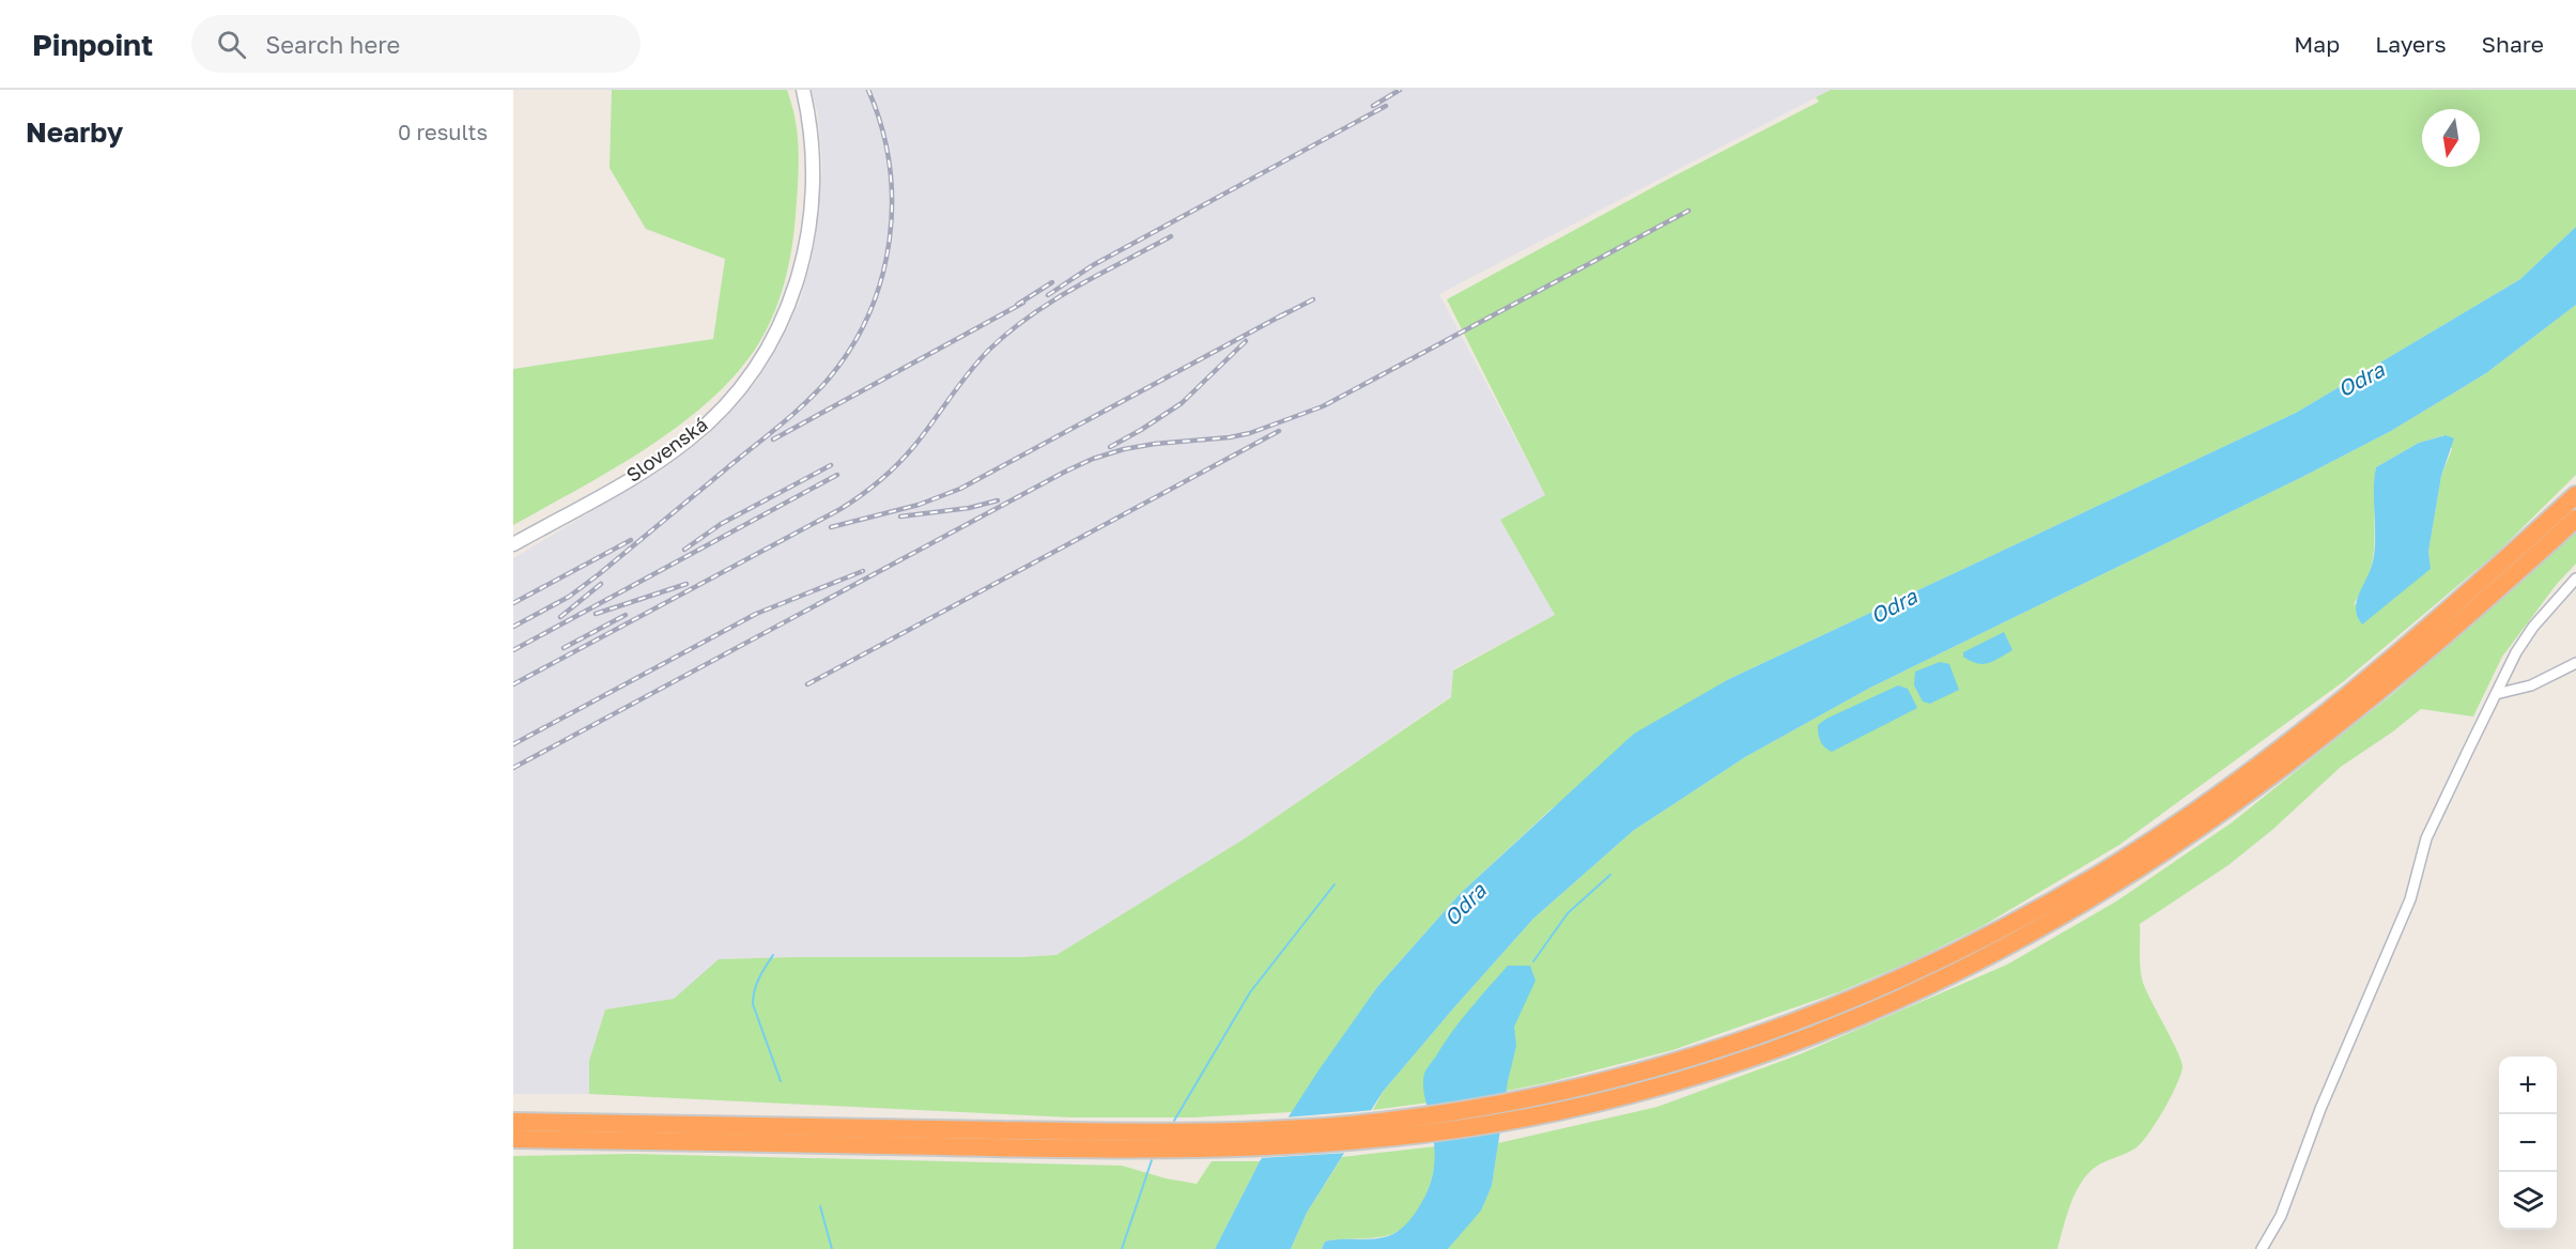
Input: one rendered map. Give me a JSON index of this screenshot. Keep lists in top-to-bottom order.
{
  "streets": {
    "street": ["Slovenská"]
  },
  "water": ["Odra"],
  "north": "bottom",
  "page": {
    "header": "Pinpoint",
    "search": "Search here",
    "nav": ["Map", "Layers", "Share"],
    "heading": ["Nearby", "0 results"],
    "map_buttons": ["+", "−"]
  }
}
